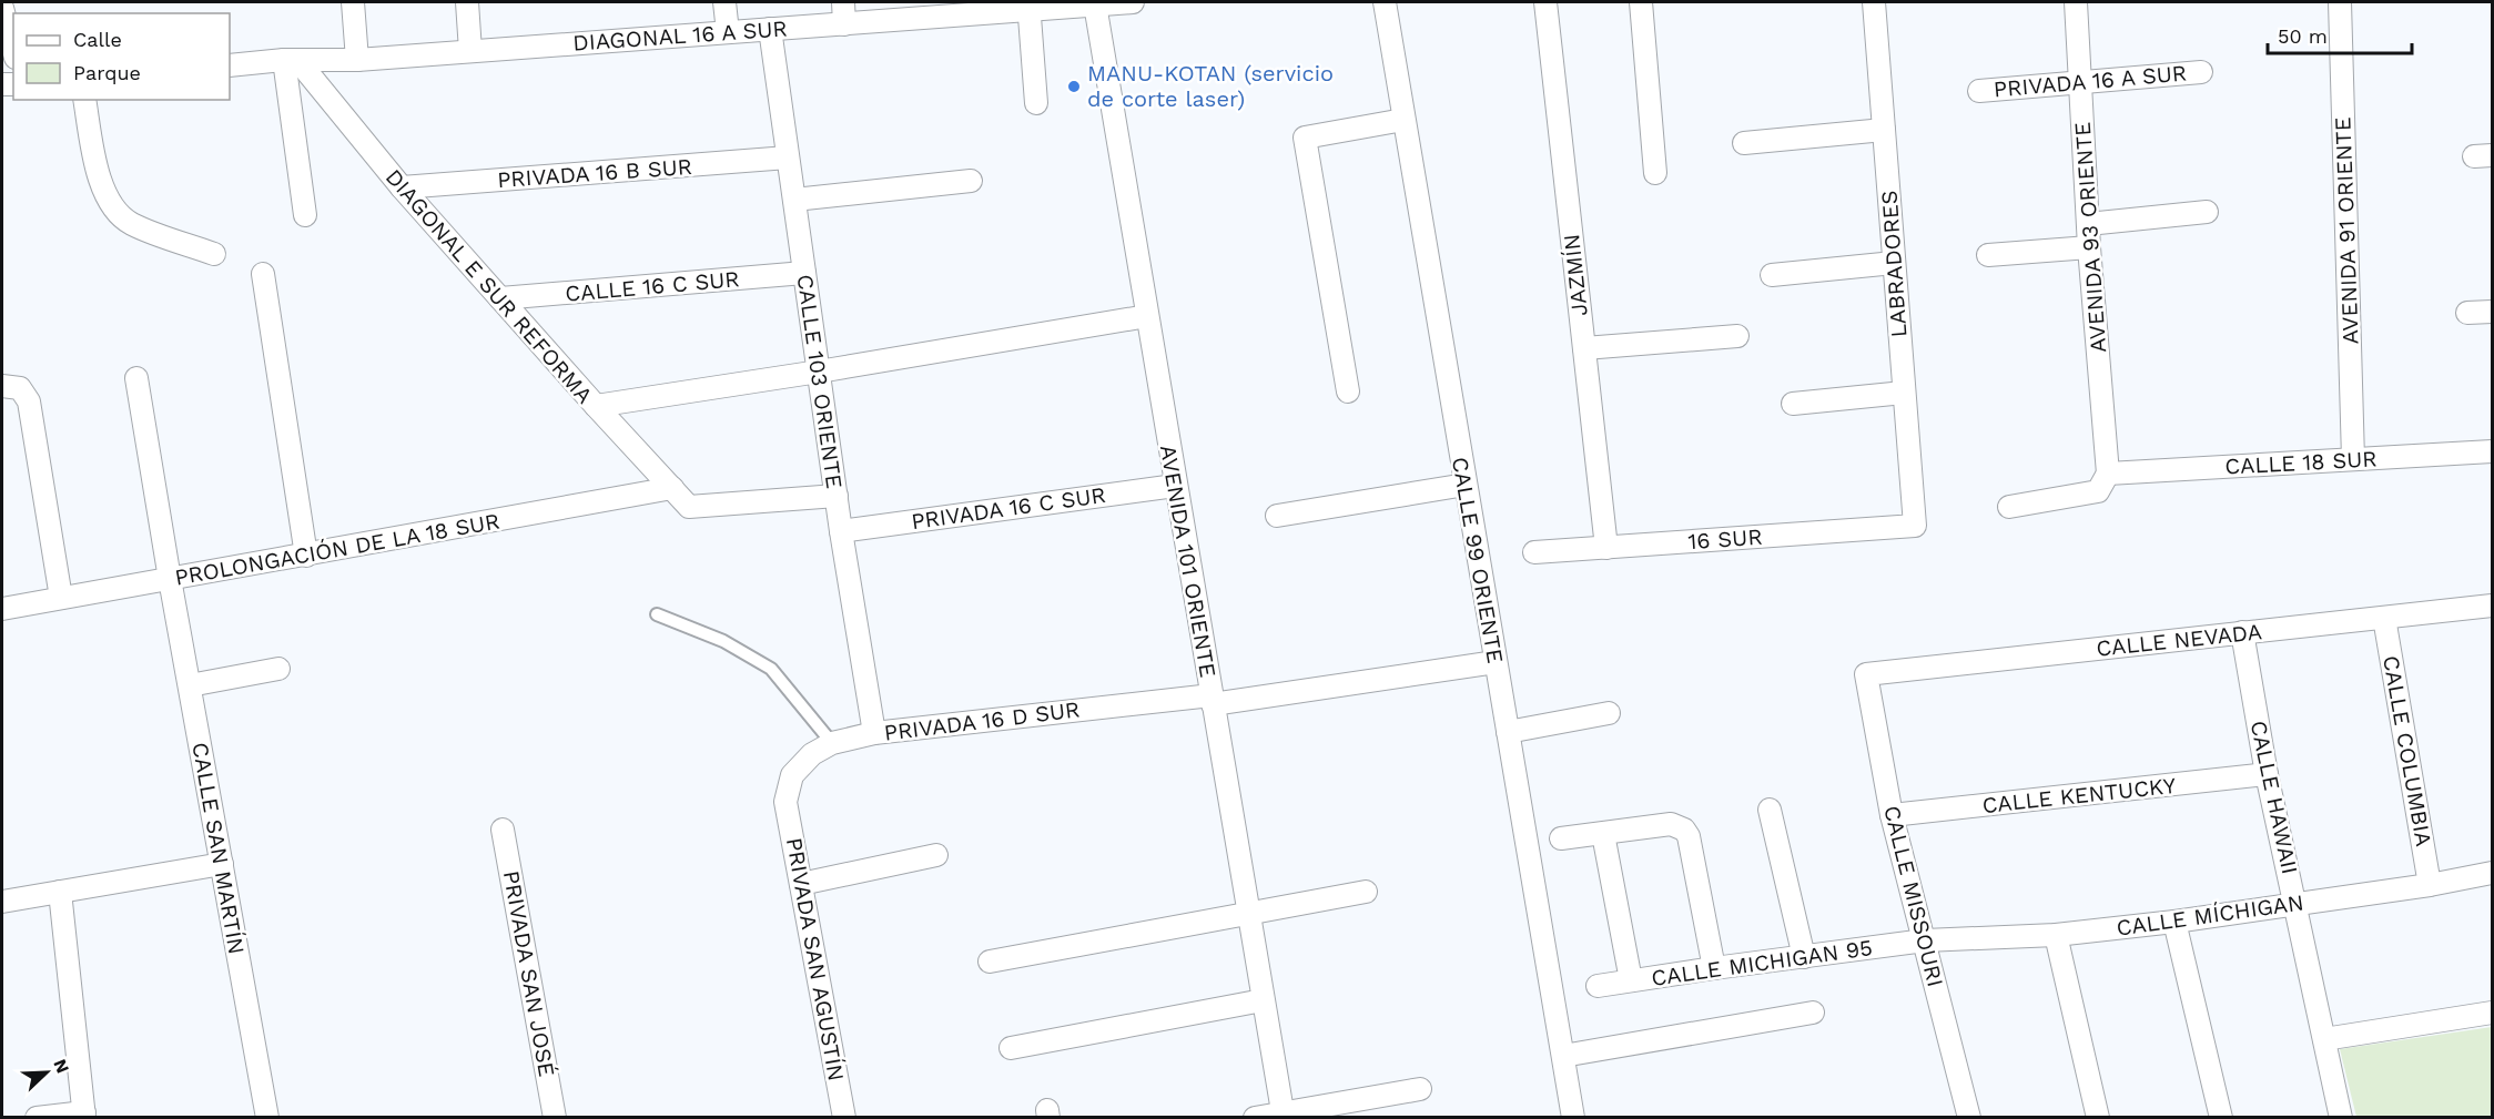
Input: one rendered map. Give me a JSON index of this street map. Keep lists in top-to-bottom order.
{
  "streets": {
    "street": [
      "DIAGONAL 16 A SUR",
      "PRIVADA 16 A SUR",
      "PRIVADA 16 B SUR",
      "AVENIDA 91 ORIENTE",
      "AVENIDA 93 ORIENTE",
      "LABRADORES",
      "JAZMÍN",
      "DIAGONAL E SUR REFORMA",
      "CALLE 16 C SUR",
      "CALLE 103 ORIENTE",
      "CALLE 18 SUR",
      "PRIVADA 16 C SUR",
      "16 SUR",
      "PROLONGACIÓN DE LA 18 SUR",
      "CALLE 99 ORIENTE",
      "AVENIDA 101 ORIENTE",
      "CALLE NEVADA",
      "PRIVADA 16 D SUR",
      "CALLE COLUMBIA",
      "CALLE KENTUCKY",
      "CALLE HAWAII",
      "CALLE SAN MARTÍN",
      "CALLE MISSOURI",
      "CALLE MÍCHIGAN",
      "PRIVADA SAN AGUSTÍN",
      "CALLE MICHIGAN 95",
      "PRIVADA SAN JOSÉ"
    ]
  },
  "crossings": [
    ["DIAGONAL 16 A SUR", "DIAGONAL E SUR REFORMA"],
    ["DIAGONAL 16 A SUR", "CALLE 103 ORIENTE"],
    ["DIAGONAL 16 A SUR", "AVENIDA 101 ORIENTE"],
    ["PRIVADA 16 A SUR", "AVENIDA 93 ORIENTE"],
    ["PRIVADA 16 B SUR", "DIAGONAL E SUR REFORMA"],
    ["PRIVADA 16 B SUR", "CALLE 103 ORIENTE"],
    ["AVENIDA 91 ORIENTE", "CALLE 18 SUR"],
    ["AVENIDA 93 ORIENTE", "CALLE 18 SUR"],
    ["LABRADORES", "16 SUR"],
    ["JAZMÍN", "16 SUR"],
    ["DIAGONAL E SUR REFORMA", "CALLE 16 C SUR"],
    ["DIAGONAL E SUR REFORMA", "CALLE 103 ORIENTE"],
    ["DIAGONAL E SUR REFORMA", "PROLONGACIÓN DE LA 18 SUR"],
    ["CALLE 16 C SUR", "CALLE 103 ORIENTE"],
    ["CALLE 103 ORIENTE", "PRIVADA 16 C SUR"],
    ["CALLE 103 ORIENTE", "PRIVADA 16 D SUR"],
    ["PRIVADA 16 C SUR", "AVENIDA 101 ORIENTE"],
    ["PROLONGACIÓN DE LA 18 SUR", "CALLE SAN MARTÍN"],
    ["CALLE 99 ORIENTE", "PRIVADA 16 D SUR"],
    ["AVENIDA 101 ORIENTE", "PRIVADA 16 D SUR"],
    ["CALLE NEVADA", "CALLE COLUMBIA"],
    ["CALLE NEVADA", "CALLE HAWAII"],
    ["CALLE NEVADA", "CALLE MISSOURI"],
    ["PRIVADA 16 D SUR", "PRIVADA SAN AGUSTÍN"],
    ["CALLE COLUMBIA", "CALLE MÍCHIGAN"],
    ["CALLE KENTUCKY", "CALLE HAWAII"],
    ["CALLE KENTUCKY", "CALLE MISSOURI"],
    ["CALLE HAWAII", "CALLE MÍCHIGAN"],
    ["CALLE MISSOURI", "CALLE MÍCHIGAN"],
    ["CALLE MISSOURI", "CALLE MICHIGAN 95"],
    ["CALLE MÍCHIGAN", "CALLE MICHIGAN 95"]
  ],
  "places": ["MANU-KOTAN (servicio de corte laser)"],
  "legend": ["Calle", "Parque"],
  "scale_bar": "50 m",
  "north": "top right"
}
